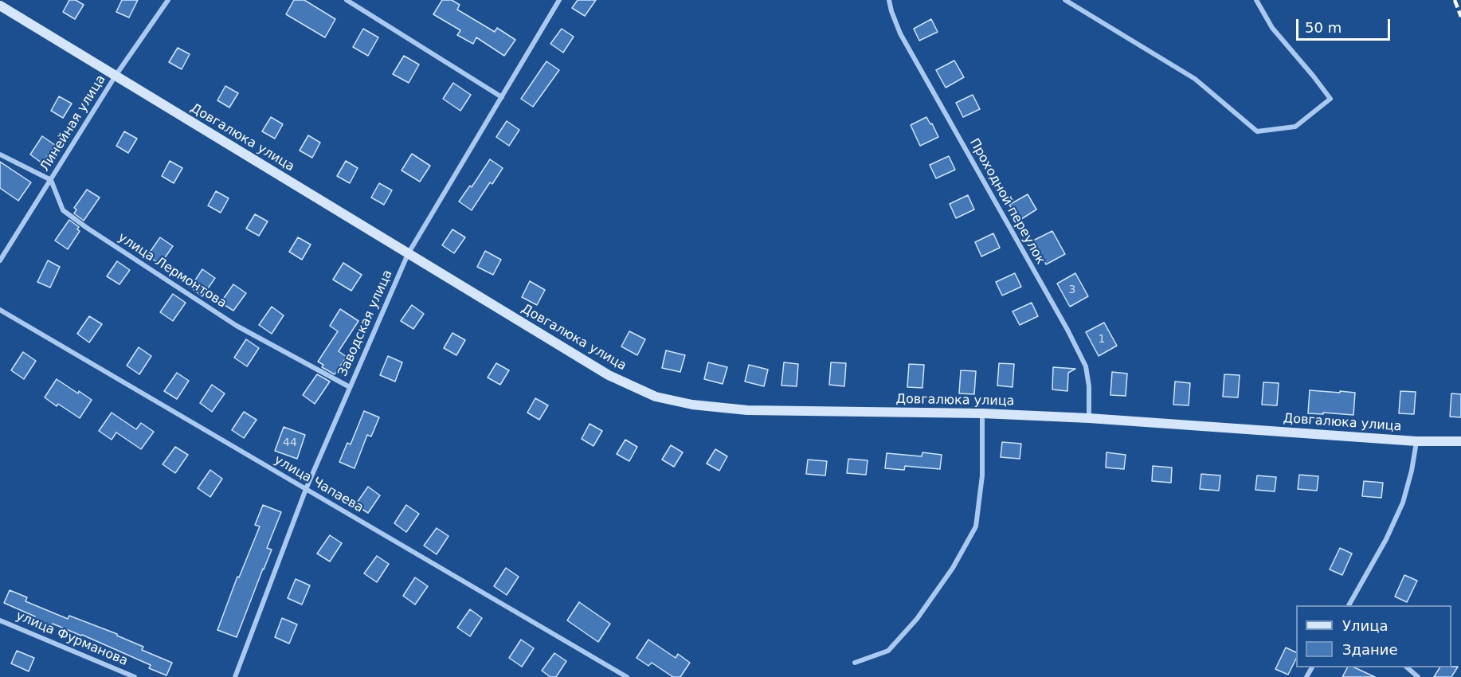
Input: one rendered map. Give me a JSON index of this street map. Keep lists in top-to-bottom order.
{
  "streets": {
    "street": [
      "Линейная улица",
      "Довгалюка улица",
      "Проходной переулок",
      "улица Лермонтова",
      "Заводская улица",
      "улица Чапаева",
      "улица Фурманова"
    ]
  },
  "crossings": [
    ["Линейная улица", "Довгалюка улица"],
    ["Линейная улица", "улица Лермонтова"],
    ["Довгалюка улица", "Проходной переулок"],
    ["Довгалюка улица", "Заводская улица"],
    ["улица Лермонтова", "Заводская улица"],
    ["Заводская улица", "улица Чапаева"]
  ],
  "house_numbers": ["3", "1", "44"],
  "legend": ["Улица", "Здание"],
  "scale_bar": "50 m"
}
